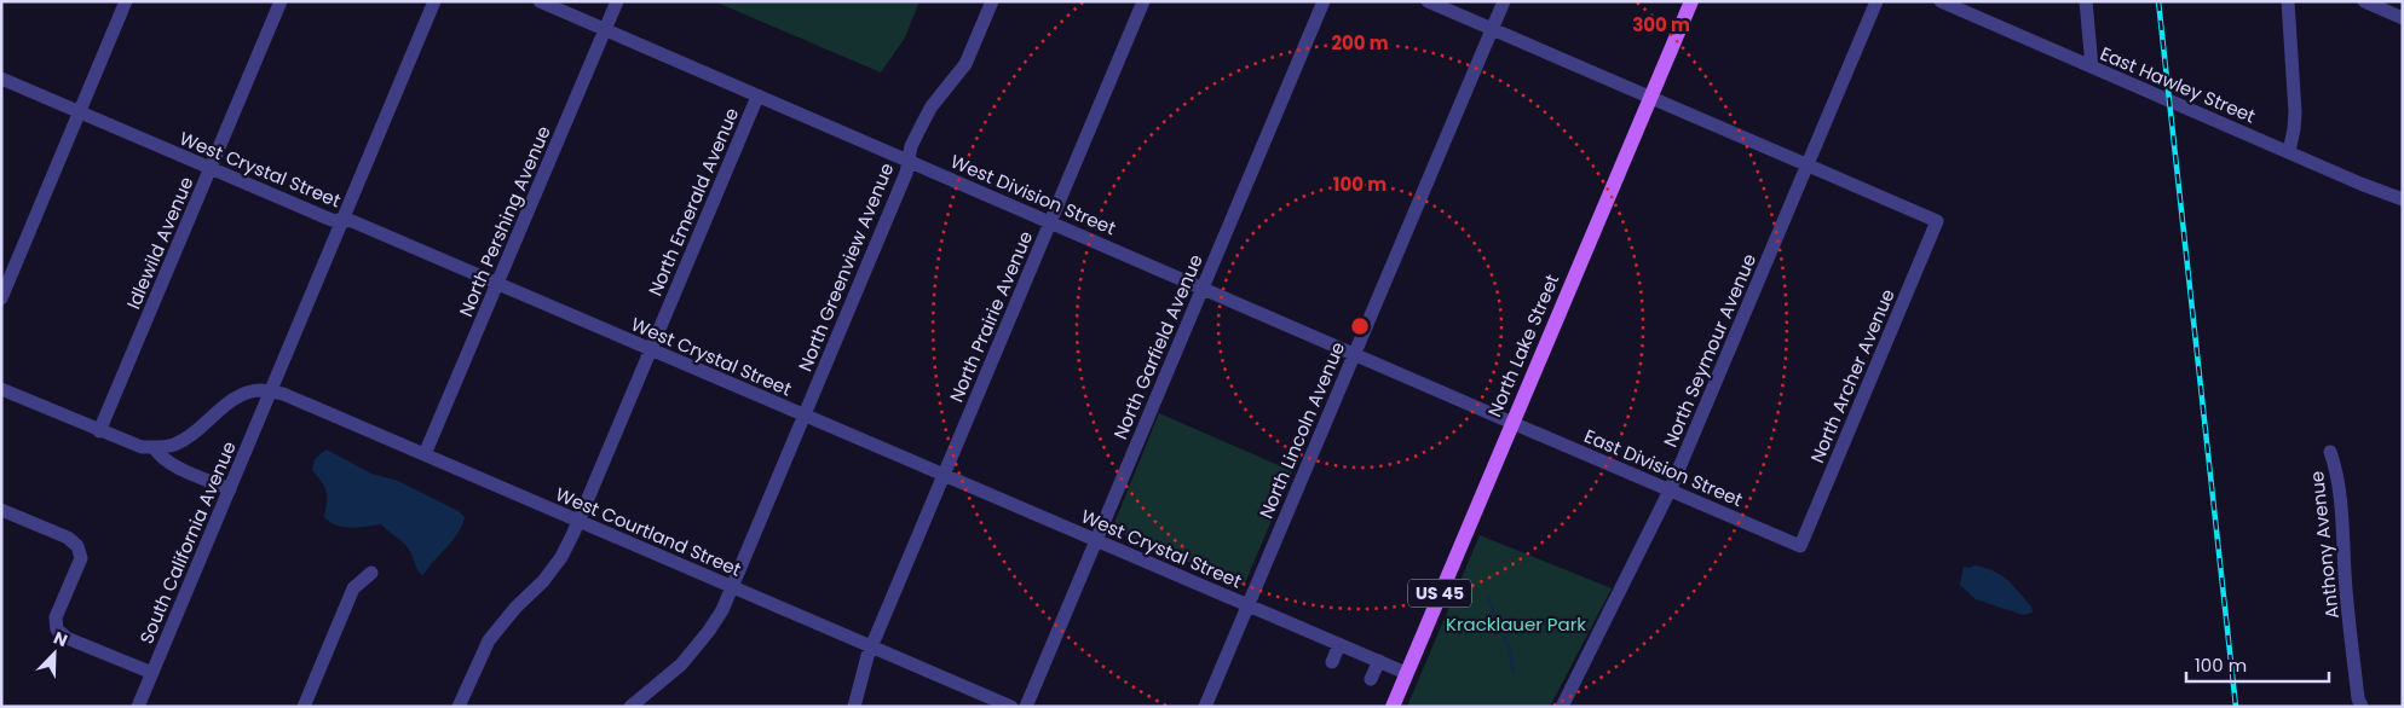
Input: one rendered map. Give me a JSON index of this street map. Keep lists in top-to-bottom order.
{
  "streets": {
    "main road": ["North Lake Street", "US 45"],
    "street": [
      "East Hawley Street",
      "West Crystal Street",
      "West Division Street",
      "North Emerald Avenue",
      "North Pershing Avenue",
      "Idlewild Avenue",
      "North Greenview Avenue",
      "North Prairie Avenue",
      "North Garfield Avenue",
      "North Seymour Avenue",
      "North Archer Avenue",
      "North Lincoln Avenue",
      "East Division Street",
      "West Courtland Street",
      "South California Avenue",
      "Anthony Avenue"
    ]
  },
  "crossings": [
    ["West Crystal Street", "North Emerald Avenue"],
    ["West Crystal Street", "North Pershing Avenue"],
    ["West Crystal Street", "Idlewild Avenue"],
    ["West Crystal Street", "North Greenview Avenue"],
    ["West Crystal Street", "North Prairie Avenue"],
    ["West Crystal Street", "North Lake Street"],
    ["West Crystal Street", "North Garfield Avenue"],
    ["West Crystal Street", "North Lincoln Avenue"],
    ["West Crystal Street", "South California Avenue"],
    ["West Division Street", "North Emerald Avenue"],
    ["West Division Street", "North Pershing Avenue"],
    ["West Division Street", "North Greenview Avenue"],
    ["West Division Street", "North Prairie Avenue"],
    ["West Division Street", "North Lake Street"],
    ["West Division Street", "North Garfield Avenue"],
    ["West Division Street", "North Lincoln Avenue"],
    ["West Division Street", "East Division Street"],
    ["North Emerald Avenue", "West Courtland Street"],
    ["North Pershing Avenue", "West Courtland Street"],
    ["North Greenview Avenue", "West Courtland Street"],
    ["North Prairie Avenue", "West Courtland Street"],
    ["North Lake Street", "East Division Street"],
    ["North Seymour Avenue", "North Archer Avenue"],
    ["North Seymour Avenue", "East Division Street"],
    ["North Archer Avenue", "East Division Street"],
    ["West Courtland Street", "South California Avenue"]
  ],
  "parks": ["Kracklauer Park"],
  "scale_bar": "100 m",
  "north": "top right",
  "rings": ["300 m", "200 m", "100 m"]
}
